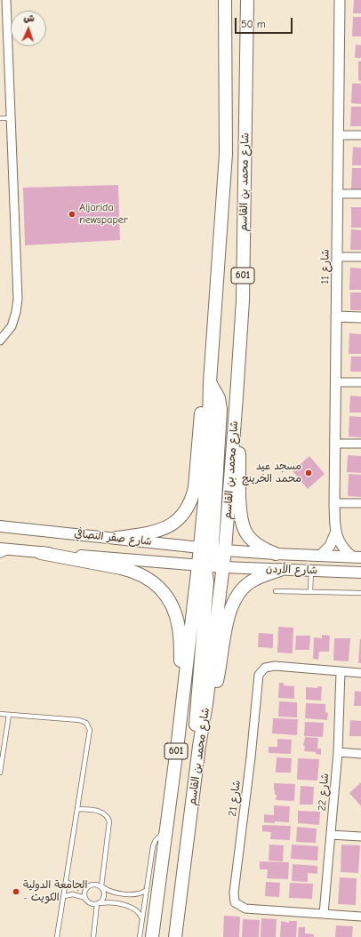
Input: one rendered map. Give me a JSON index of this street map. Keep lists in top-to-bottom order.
{
  "streets": {
    "main road": [
      "شارع محمد بن القاسم",
      "601",
      "شارع صقر النصافي",
      "شارع الأردن"
    ],
    "street": ["شارع 11", "شارع 22", "شارع 21"]
  },
  "crossings": [
    ["شارع محمد بن القاسم", "شارع صقر النصافي"],
    ["شارع محمد بن القاسم", "شارع الأردن"],
    ["شارع 11", "شارع الأردن"],
    ["601", "شارع صقر النصافي"],
    ["شارع صقر النصافي", "شارع الأردن"],
    ["شارع 22", "شارع 21"]
  ],
  "places": ["Aljarida newspaper", "مسجد عيد محمد الخرينج", "الجامعة الدولية - الكويت"],
  "scale_bar": "50 m",
  "north": "top"
}
